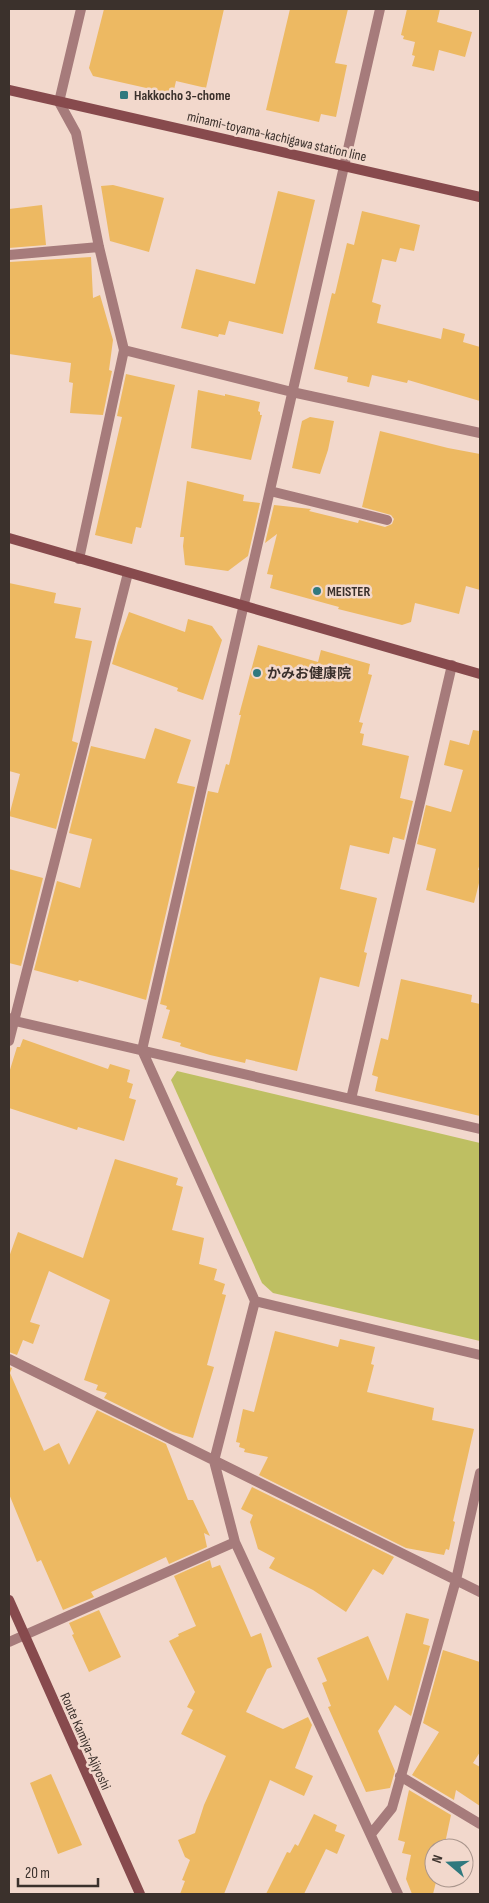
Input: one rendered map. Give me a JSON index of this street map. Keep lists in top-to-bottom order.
{
  "streets": {
    "main road": ["minami-toyama-kachigawa station line", "Route Kamiya-Ajiyoshi"]
  },
  "places": {
    "transit": ["Hakkocho 3-chome"],
    "other": ["MEISTER", "かみお健康院"]
  },
  "scale_bar": "20 m",
  "north": "left"
}
